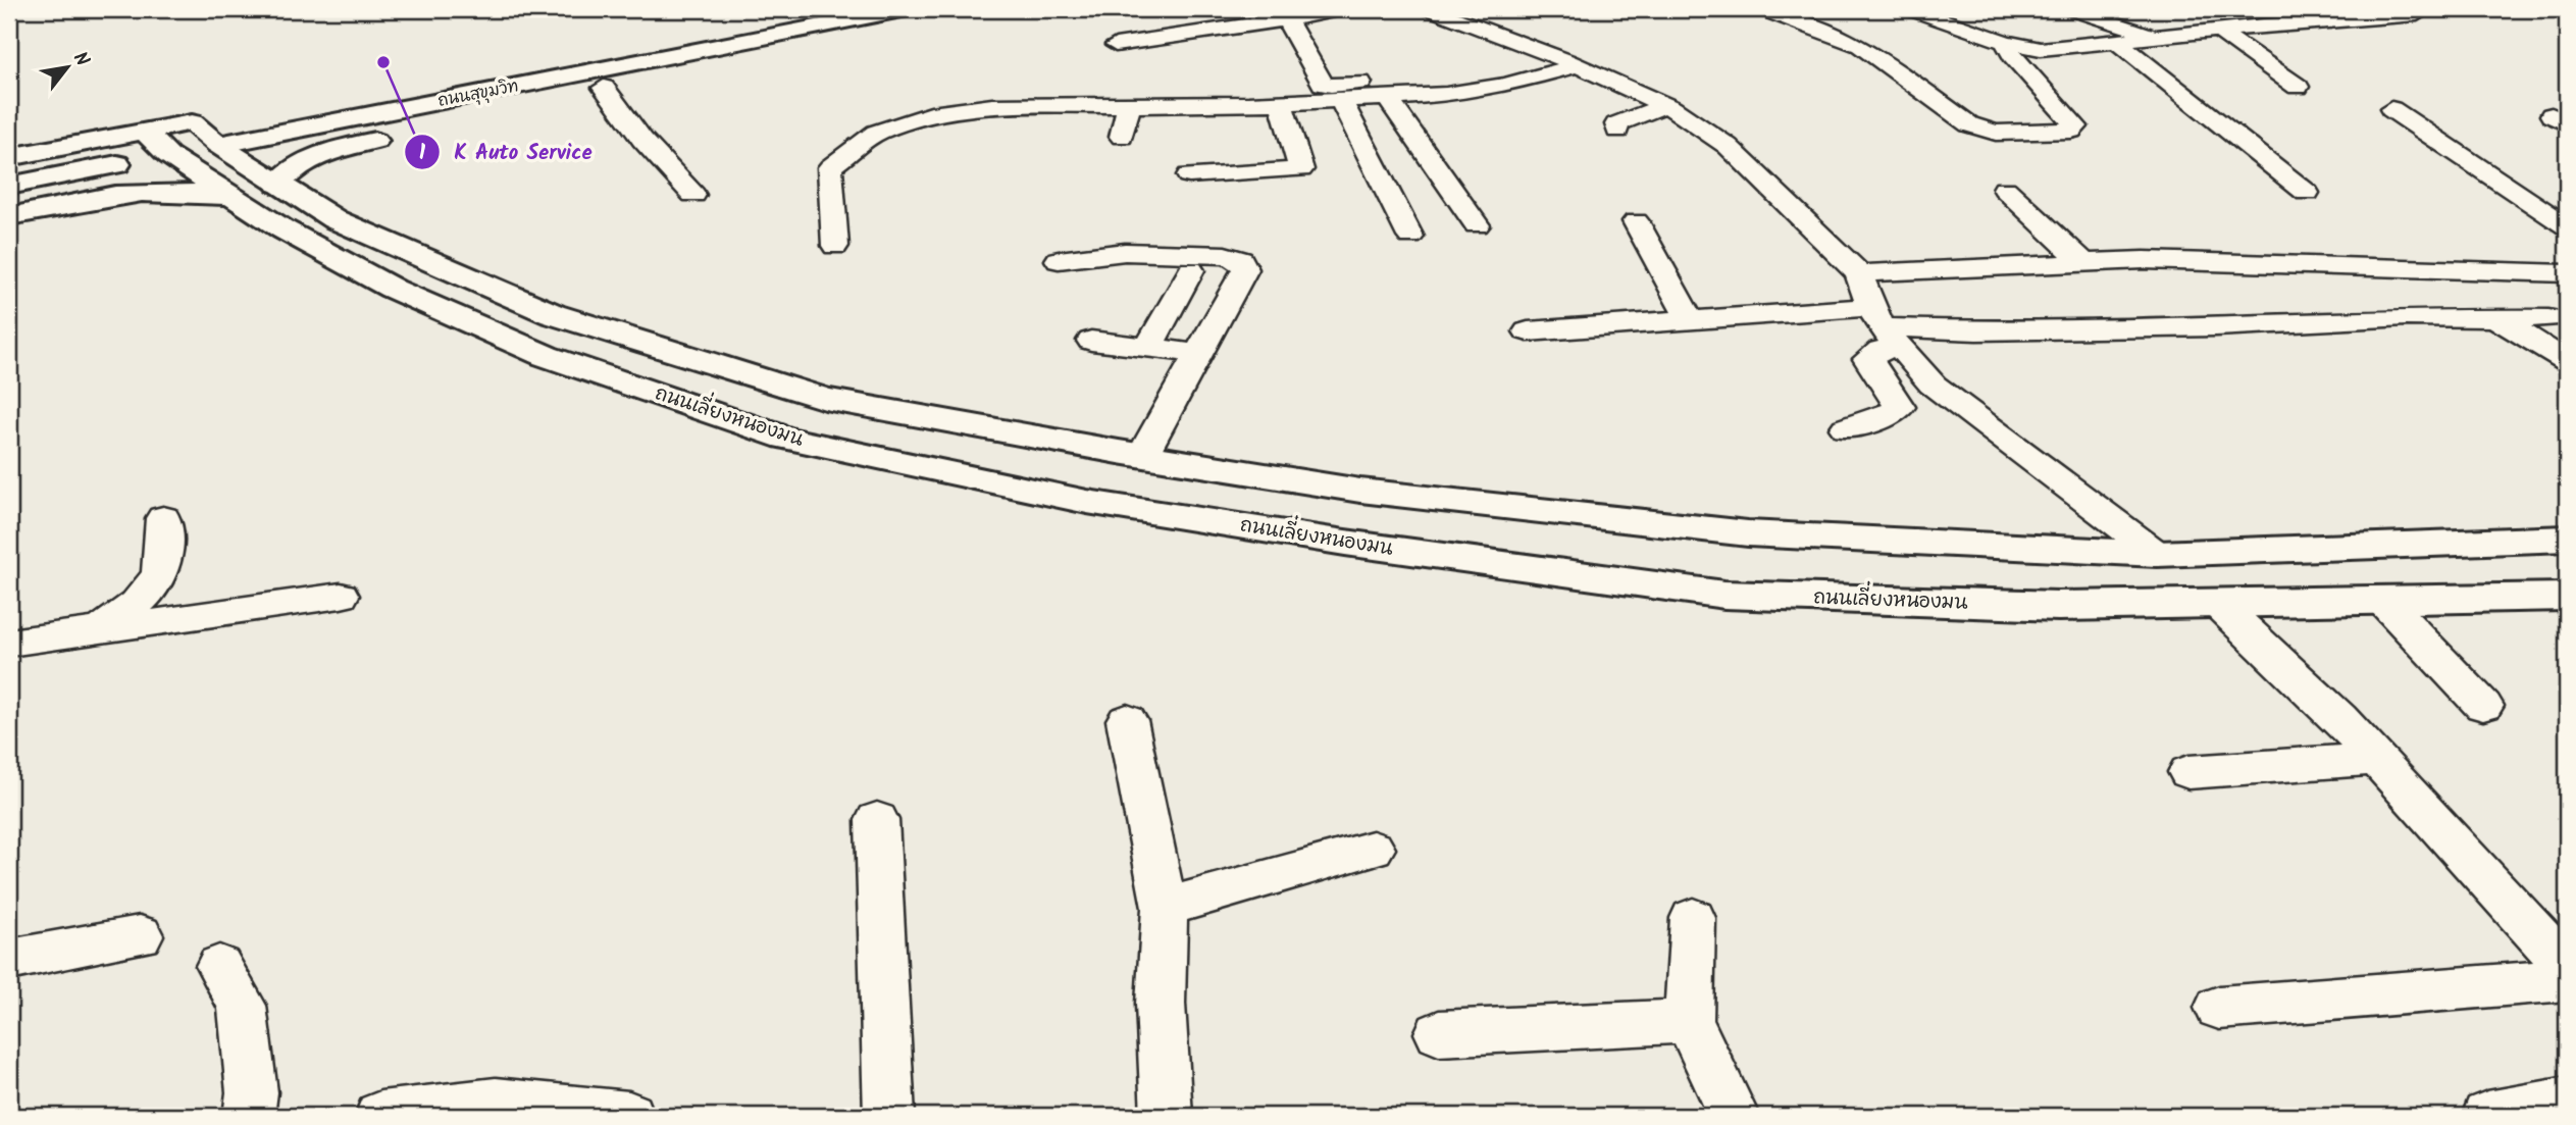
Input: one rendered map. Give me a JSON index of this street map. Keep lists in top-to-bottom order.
{
  "streets": {
    "main road": ["ถนนสุขุมวิท", "ถนนเลี่ยงหนองมน"]
  },
  "crossings": [
    ["ถนนสุขุมวิท", "ถนนเลี่ยงหนองมน"]
  ],
  "places": ["K Auto Service"],
  "north": "top right"
}
